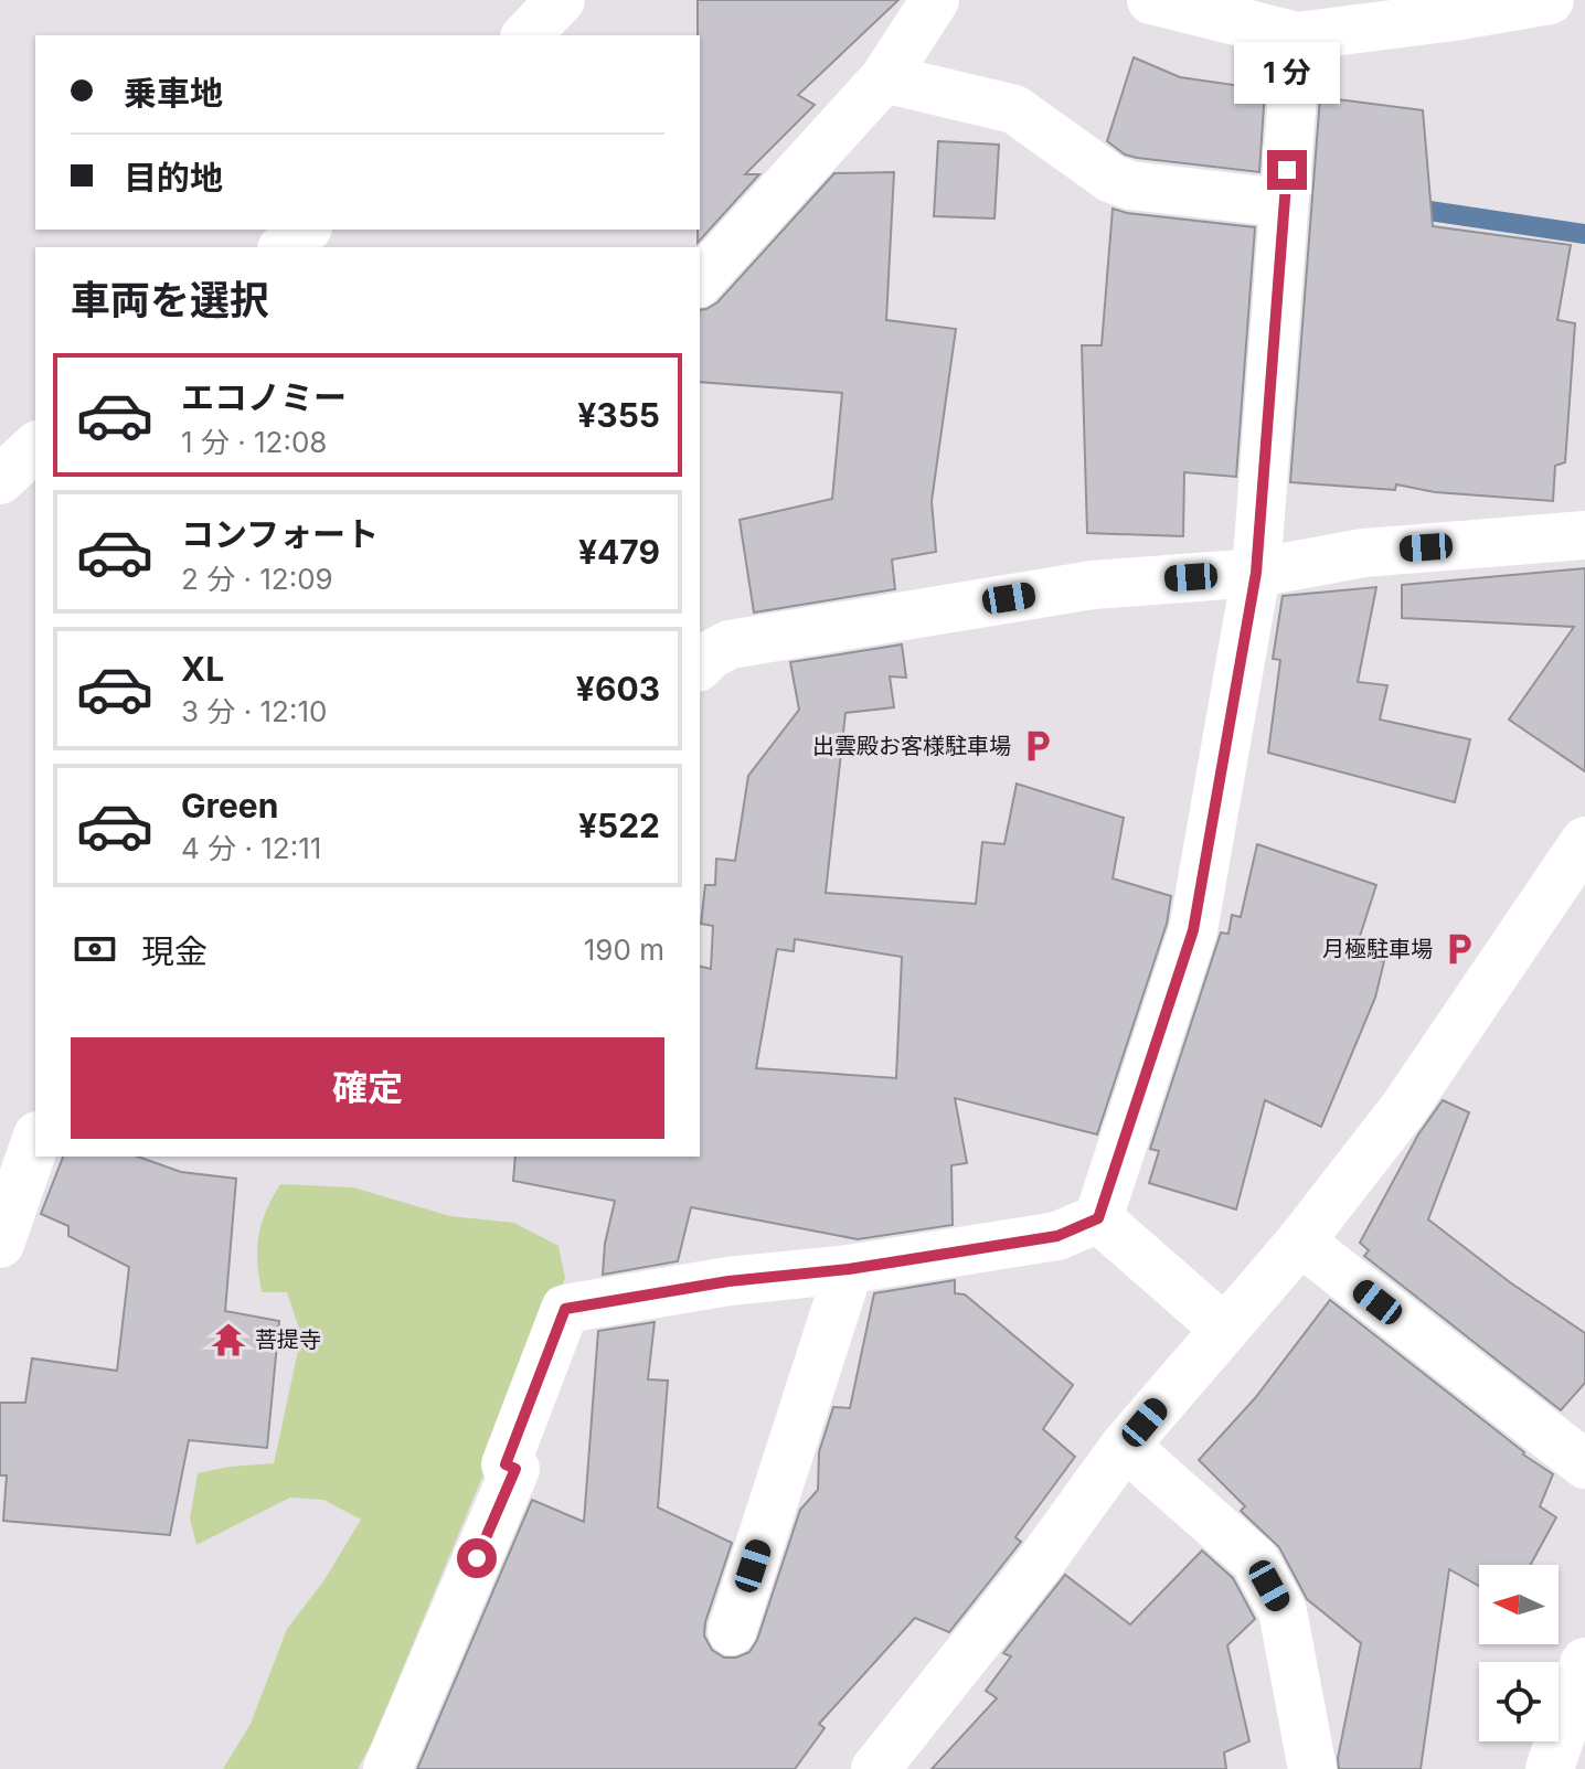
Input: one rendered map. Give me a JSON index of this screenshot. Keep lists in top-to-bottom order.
{
  "places": {
    "parking": ["出雲殿お客様駐車場", "月極駐車場"],
    "temple": ["菩提寺"]
  },
  "north": "left",
  "page": {
    "banner": ["乗車地", "目的地"],
    "bubble": "1 分",
    "heading": "車両を選択",
    "list": [
      {
        "name": "エコノミー",
        "note": "1 分 · 12:08",
        "value": "¥355"
      },
      {
        "name": "コンフォート",
        "note": "2 分 · 12:09",
        "value": "¥479"
      },
      {
        "name": "XL",
        "note": "3 分 · 12:10",
        "value": "¥603"
      },
      {
        "name": "Green",
        "note": "4 分 · 12:11",
        "value": "¥522"
      }
    ],
    "pay": ["現金", "190 m"],
    "buttons": "確定"
  }
}
